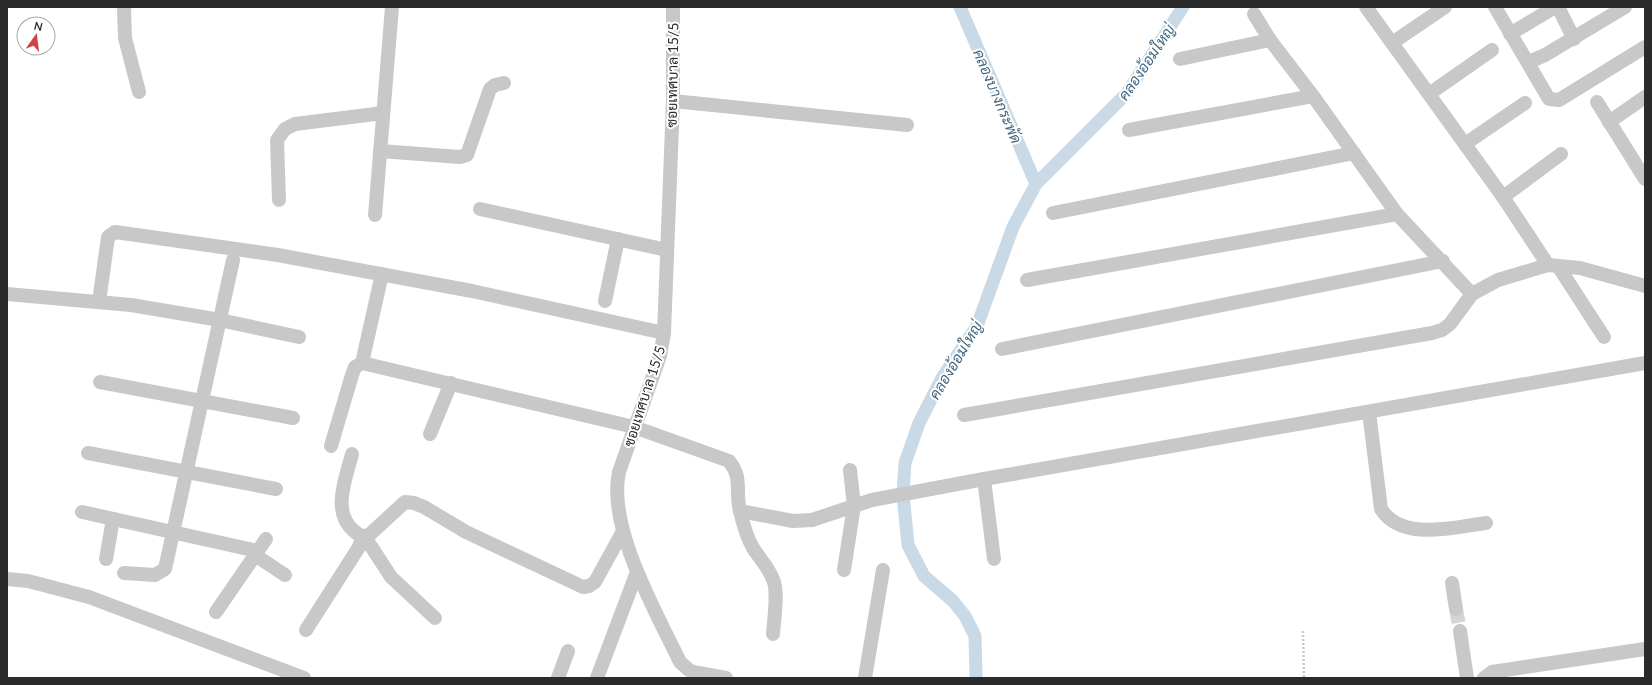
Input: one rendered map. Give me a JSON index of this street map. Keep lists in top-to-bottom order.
{
  "streets": {
    "street": ["ซอยเทศบาล 15/5"]
  },
  "water": ["คลองอ้อมใหญ่", "คลองบางกระพัด"],
  "north": "top"
}
